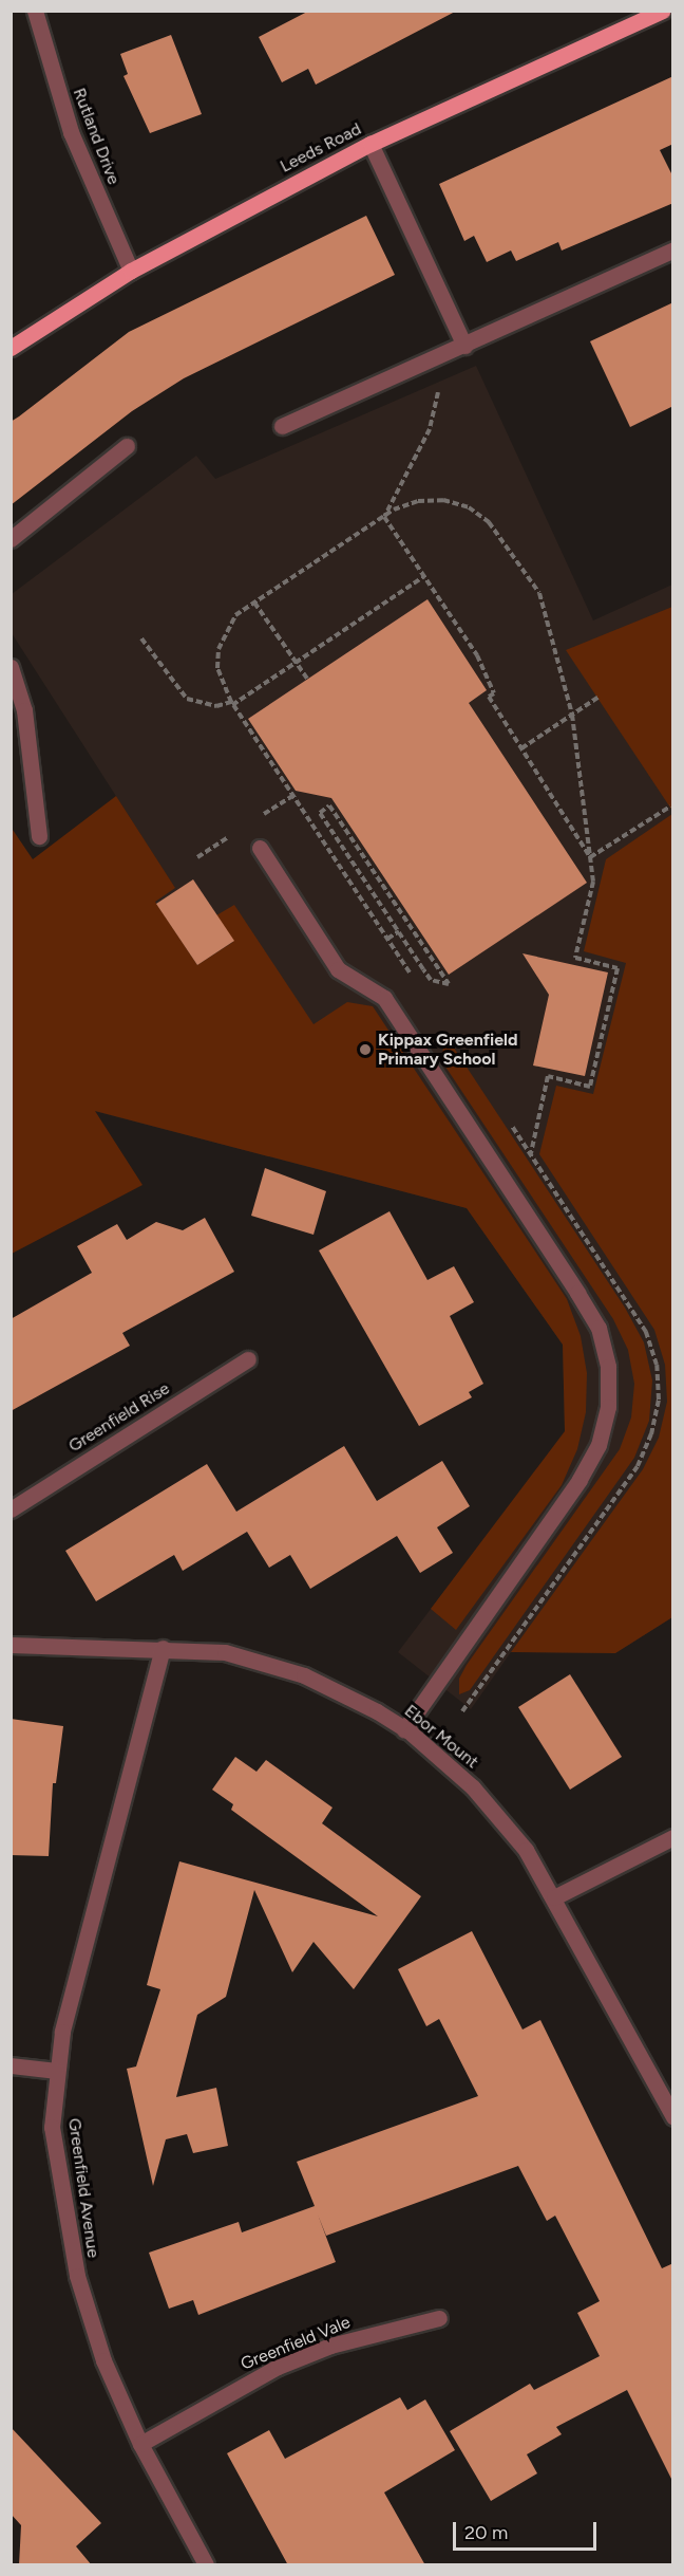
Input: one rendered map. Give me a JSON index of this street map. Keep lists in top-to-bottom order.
{
  "streets": {
    "main road": ["Leeds Road"],
    "street": [
      "Rutland Drive",
      "Greenfield Rise",
      "Ebor Mount",
      "Greenfield Avenue",
      "Greenfield Vale"
    ]
  },
  "crossings": [
    ["Rutland Drive", "Leeds Road"],
    ["Ebor Mount", "Greenfield Avenue"],
    ["Greenfield Avenue", "Greenfield Vale"]
  ],
  "places": ["Kippax Greenfield Primary School"],
  "scale_bar": "20 m"
}
